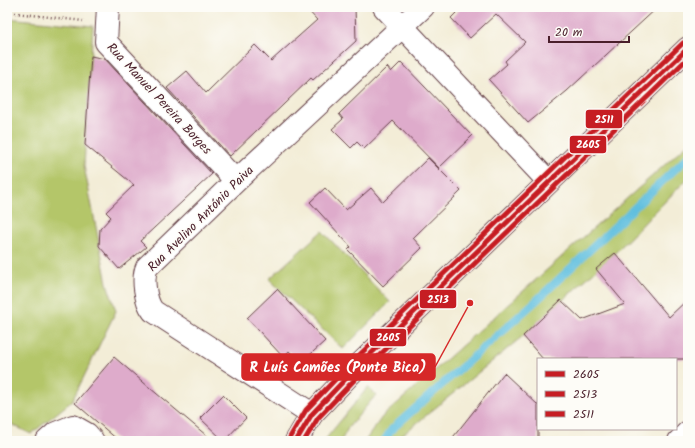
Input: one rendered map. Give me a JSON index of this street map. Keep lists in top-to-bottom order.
{
  "streets": {
    "street": ["Rua Manuel Pereira Borges", "Rua Avelino António Paiva"]
  },
  "crossings": [
    ["Rua Manuel Pereira Borges", "Rua Avelino António Paiva"]
  ],
  "places": ["R Luís Camões (Ponte Bica)"],
  "lines": ["transit line 2511", "transit line 2605", "transit line 2513"],
  "legend": ["2605", "2513", "2511"],
  "scale_bar": "20 m"
}
